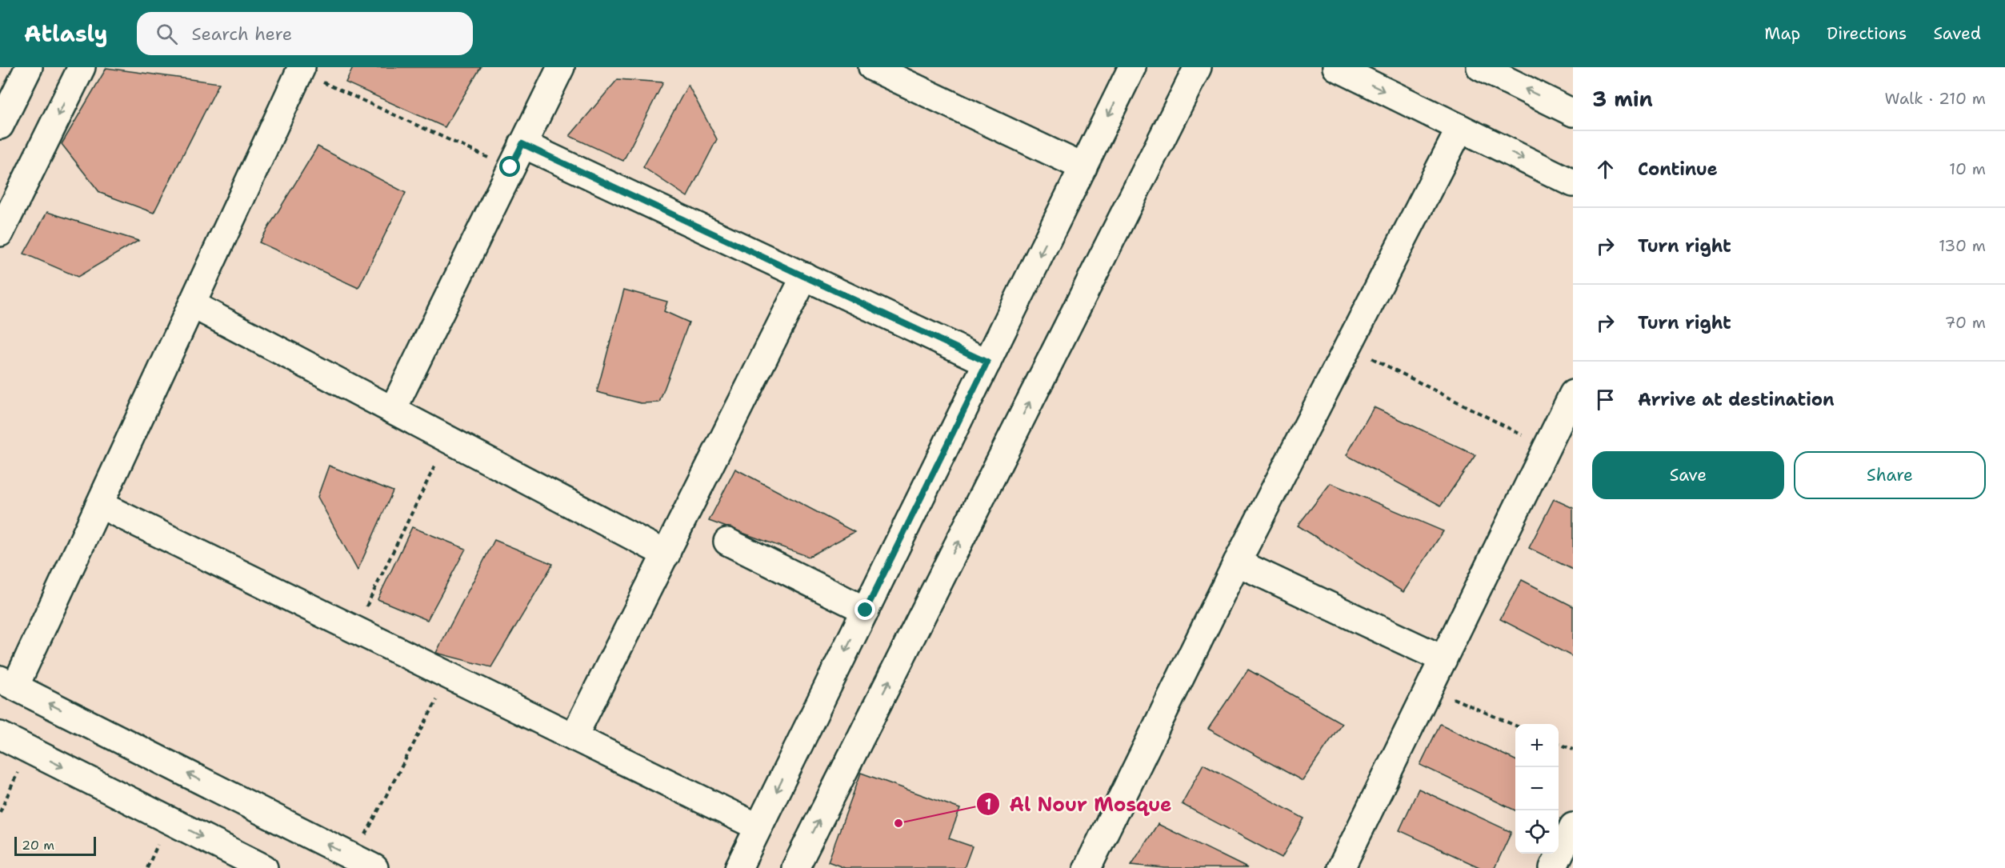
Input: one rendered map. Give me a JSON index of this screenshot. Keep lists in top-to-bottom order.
{
  "places": ["Al Nour Mosque"],
  "scale_bar": "20 m",
  "page": {
    "header": "Atlasly",
    "search": "Search here",
    "nav": ["Map", "Directions", "Saved"],
    "heading": ["3 min", "Walk · 210 m"],
    "list": [
      ["Continue", "10 m"],
      ["Turn right", "130 m"],
      ["Turn right", "70 m"],
      "Arrive at destination"
    ],
    "buttons": ["Save", "Share"],
    "map_buttons": ["+", "−"],
    "scale": "20 m"
  }
}
